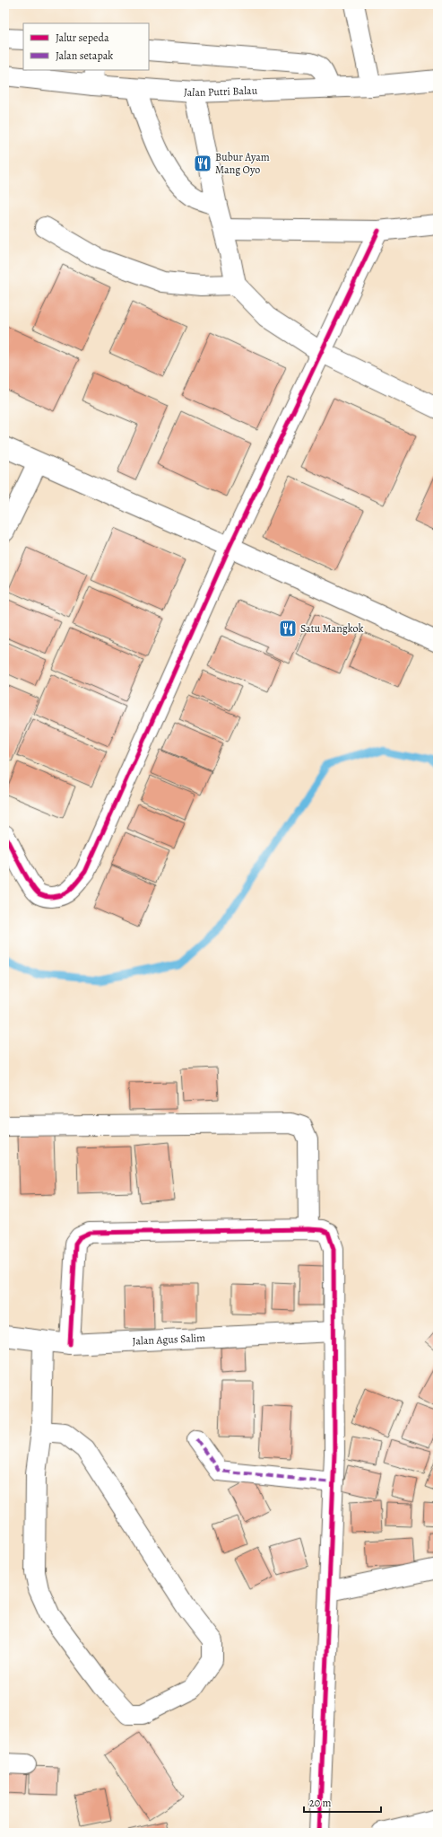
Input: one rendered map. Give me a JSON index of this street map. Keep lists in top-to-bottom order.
{
  "streets": {
    "street": ["Jalan Putri Balau", "Jalan Agus Salim"]
  },
  "places": {
    "restaurant": ["Bubur Ayam Mang Oyo", "Satu Mangkok"]
  },
  "legend": ["Jalur sepeda", "Jalan setapak"],
  "scale_bar": "20 m"
}
